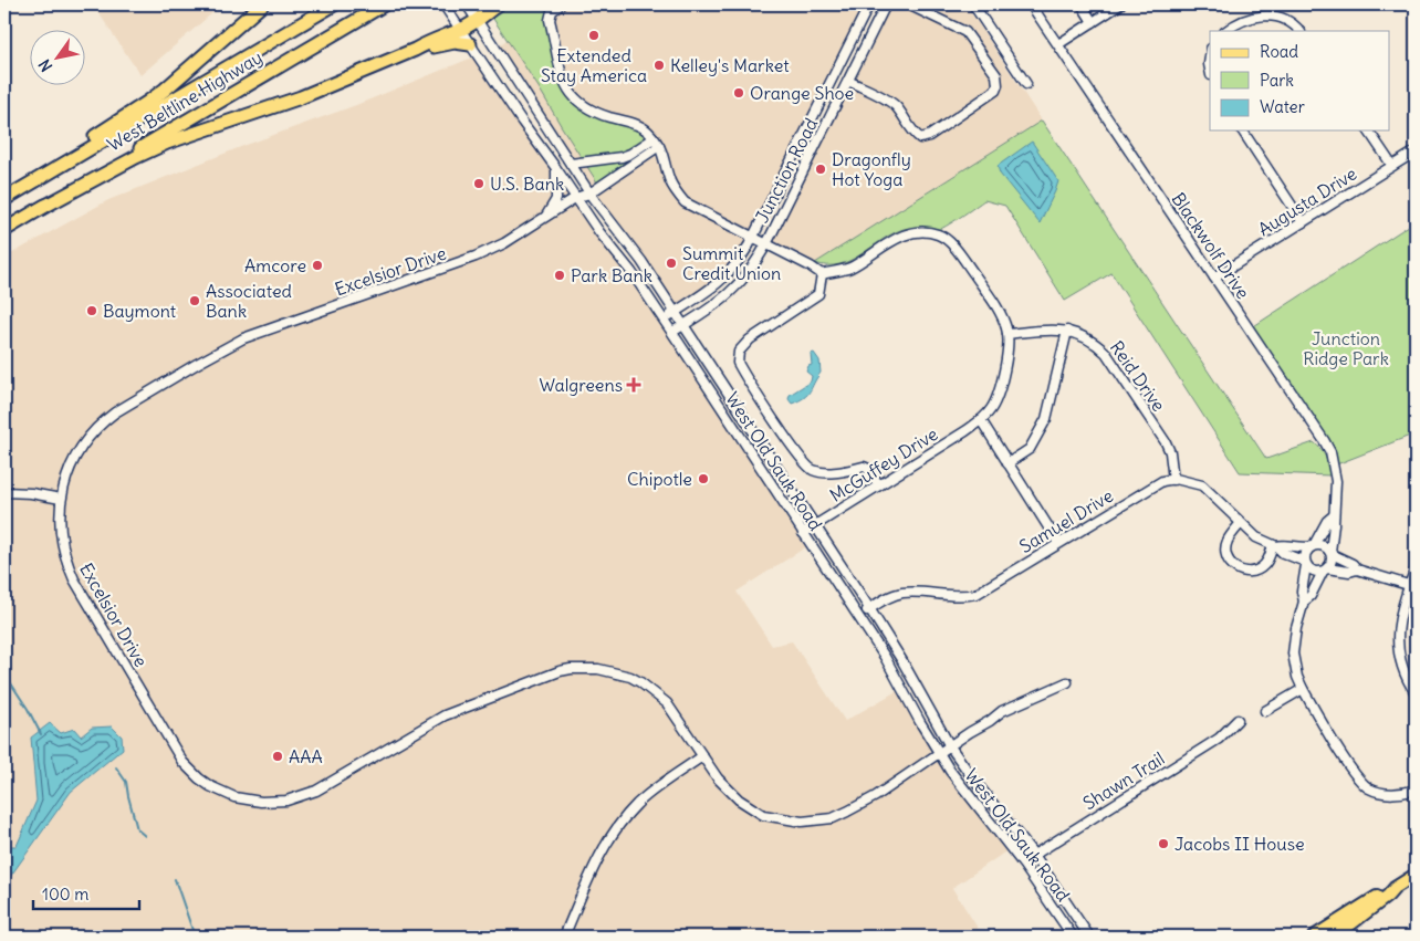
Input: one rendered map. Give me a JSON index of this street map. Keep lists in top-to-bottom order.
{
  "streets": {
    "highway": ["West Beltline Highway"],
    "street": [
      "Junction Road",
      "Augusta Drive",
      "Blackwolf Drive",
      "Excelsior Drive",
      "Reid Drive",
      "West Old Sauk Road",
      "McGuffey Drive",
      "Samuel Drive",
      "Shawn Trail"
    ]
  },
  "crossings": [
    ["Junction Road", "West Old Sauk Road"],
    ["Augusta Drive", "Blackwolf Drive"],
    ["Excelsior Drive", "West Old Sauk Road"],
    ["Reid Drive", "Samuel Drive"],
    ["West Old Sauk Road", "McGuffey Drive"],
    ["West Old Sauk Road", "Samuel Drive"],
    ["West Old Sauk Road", "Shawn Trail"]
  ],
  "parks": ["Junction Ridge Park"],
  "places": {
    "other": [
      "Extended Stay America",
      "Kelley's Market",
      "Orange Shoe",
      "Dragonfly Hot Yoga",
      "U.S. Bank",
      "Summit Credit Union",
      "Amcore",
      "Park Bank",
      "Associated Bank",
      "Baymont",
      "Chipotle",
      "AAA",
      "Jacobs II House"
    ],
    "health": ["Walgreens"]
  },
  "legend": ["Road", "Park", "Water"],
  "scale_bar": "100 m",
  "north": "bottom left"
}
